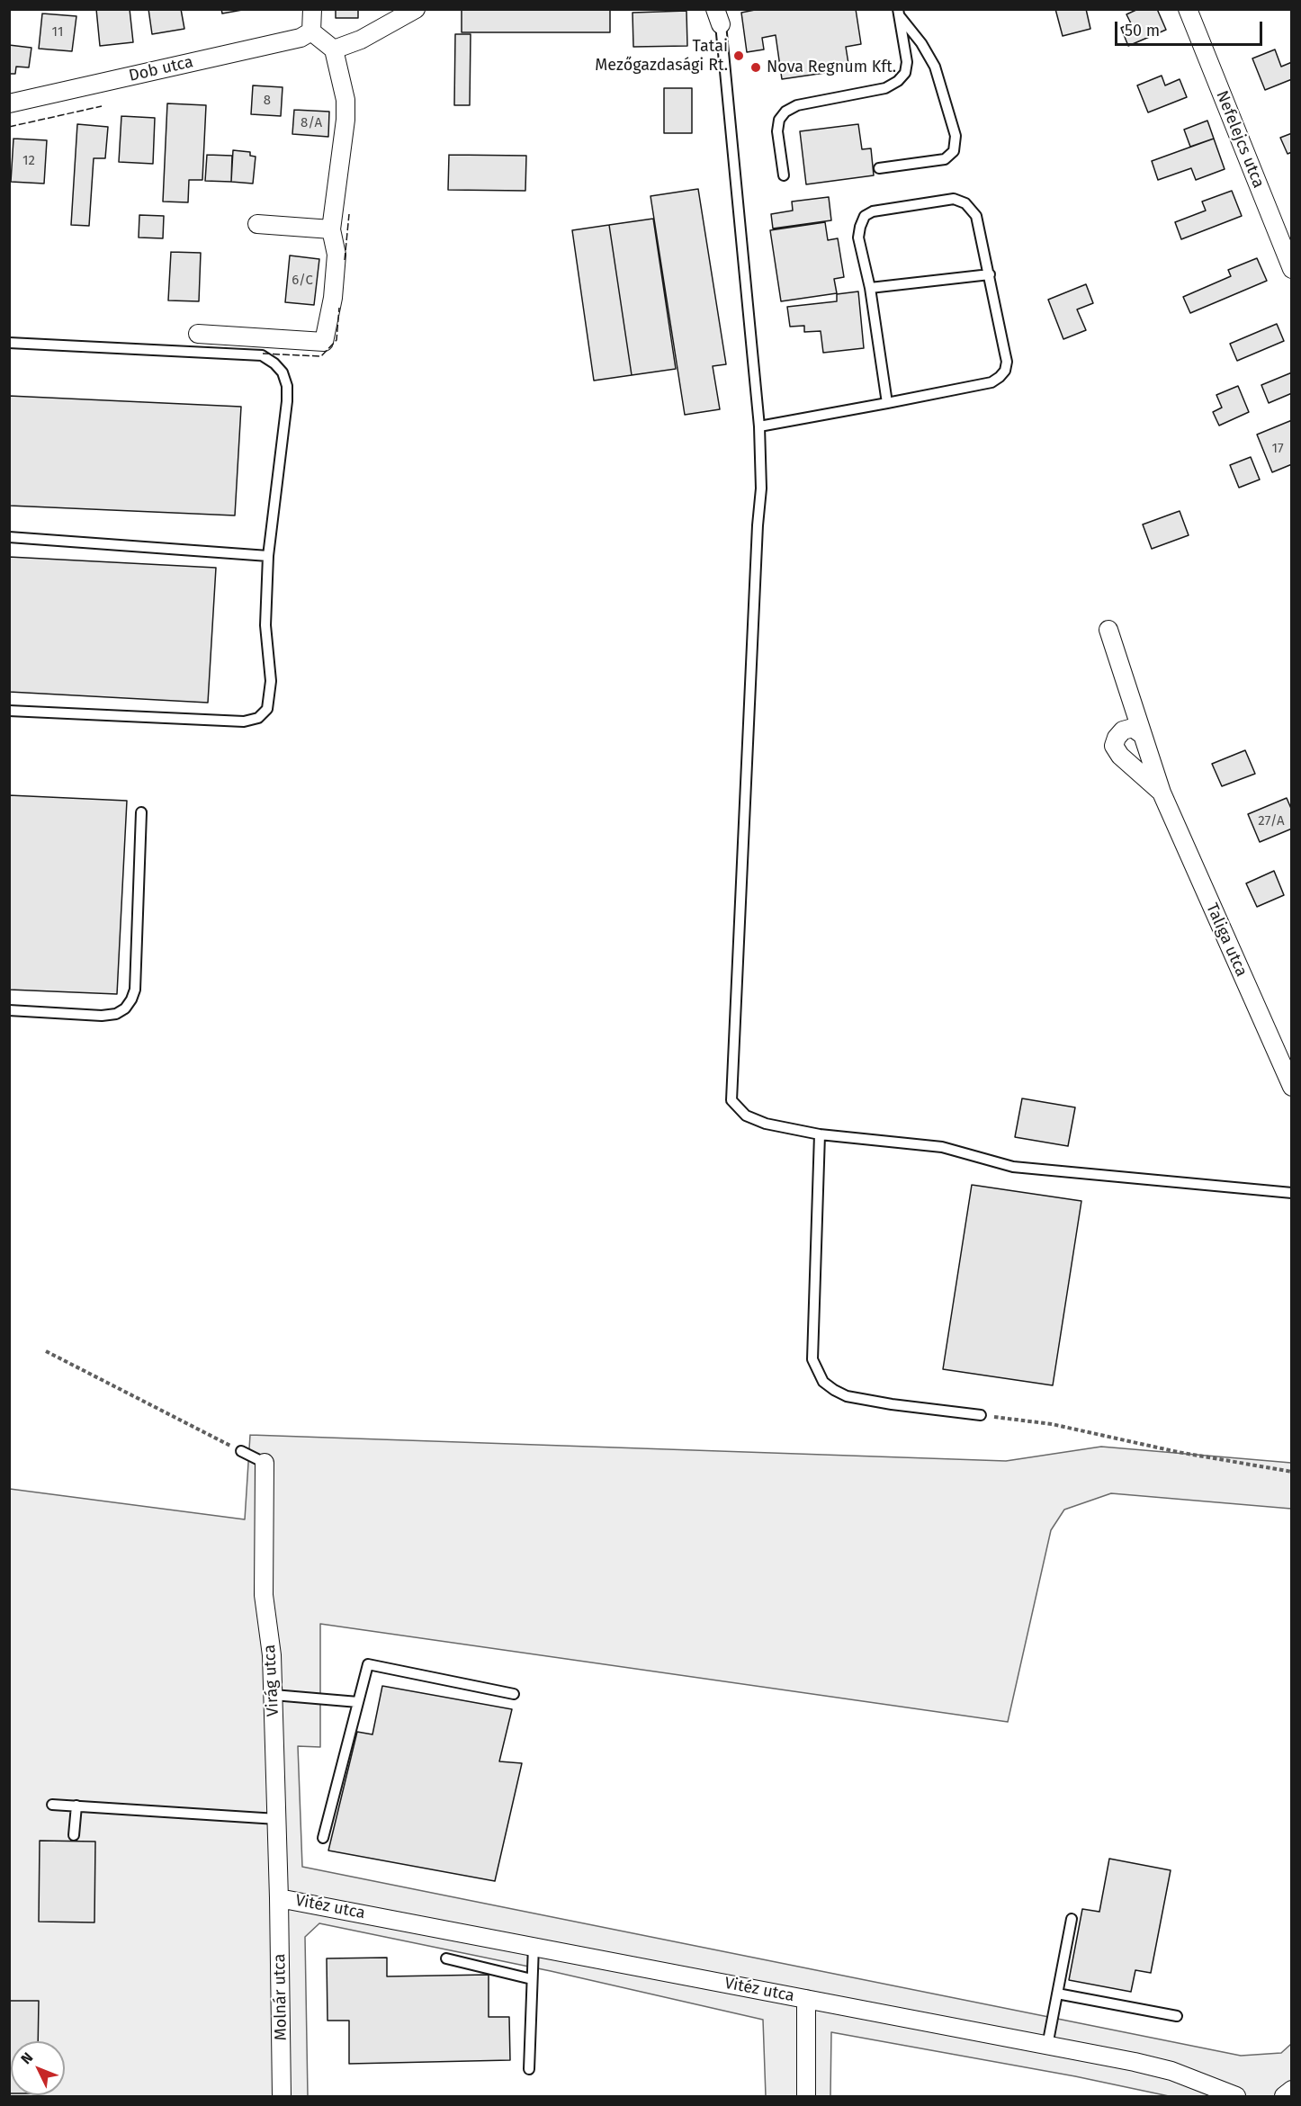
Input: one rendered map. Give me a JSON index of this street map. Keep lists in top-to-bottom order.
{
  "streets": {
    "street": [
      "Dob utca",
      "Nefelejcs utca",
      "Taliga utca",
      "Virág utca",
      "Vitéz utca",
      "Molnár utca"
    ]
  },
  "crossings": [
    ["Virág utca", "Vitéz utca"],
    ["Virág utca", "Molnár utca"],
    ["Vitéz utca", "Molnár utca"]
  ],
  "places": ["Tatai Mezőgazdasági Rt.", "Nova Regnum Kft."],
  "house_numbers": [
    "11",
    "8",
    "8/A",
    "12",
    "6/C",
    "17",
    "27/A"
  ],
  "scale_bar": "50 m",
  "north": "top left"
}
